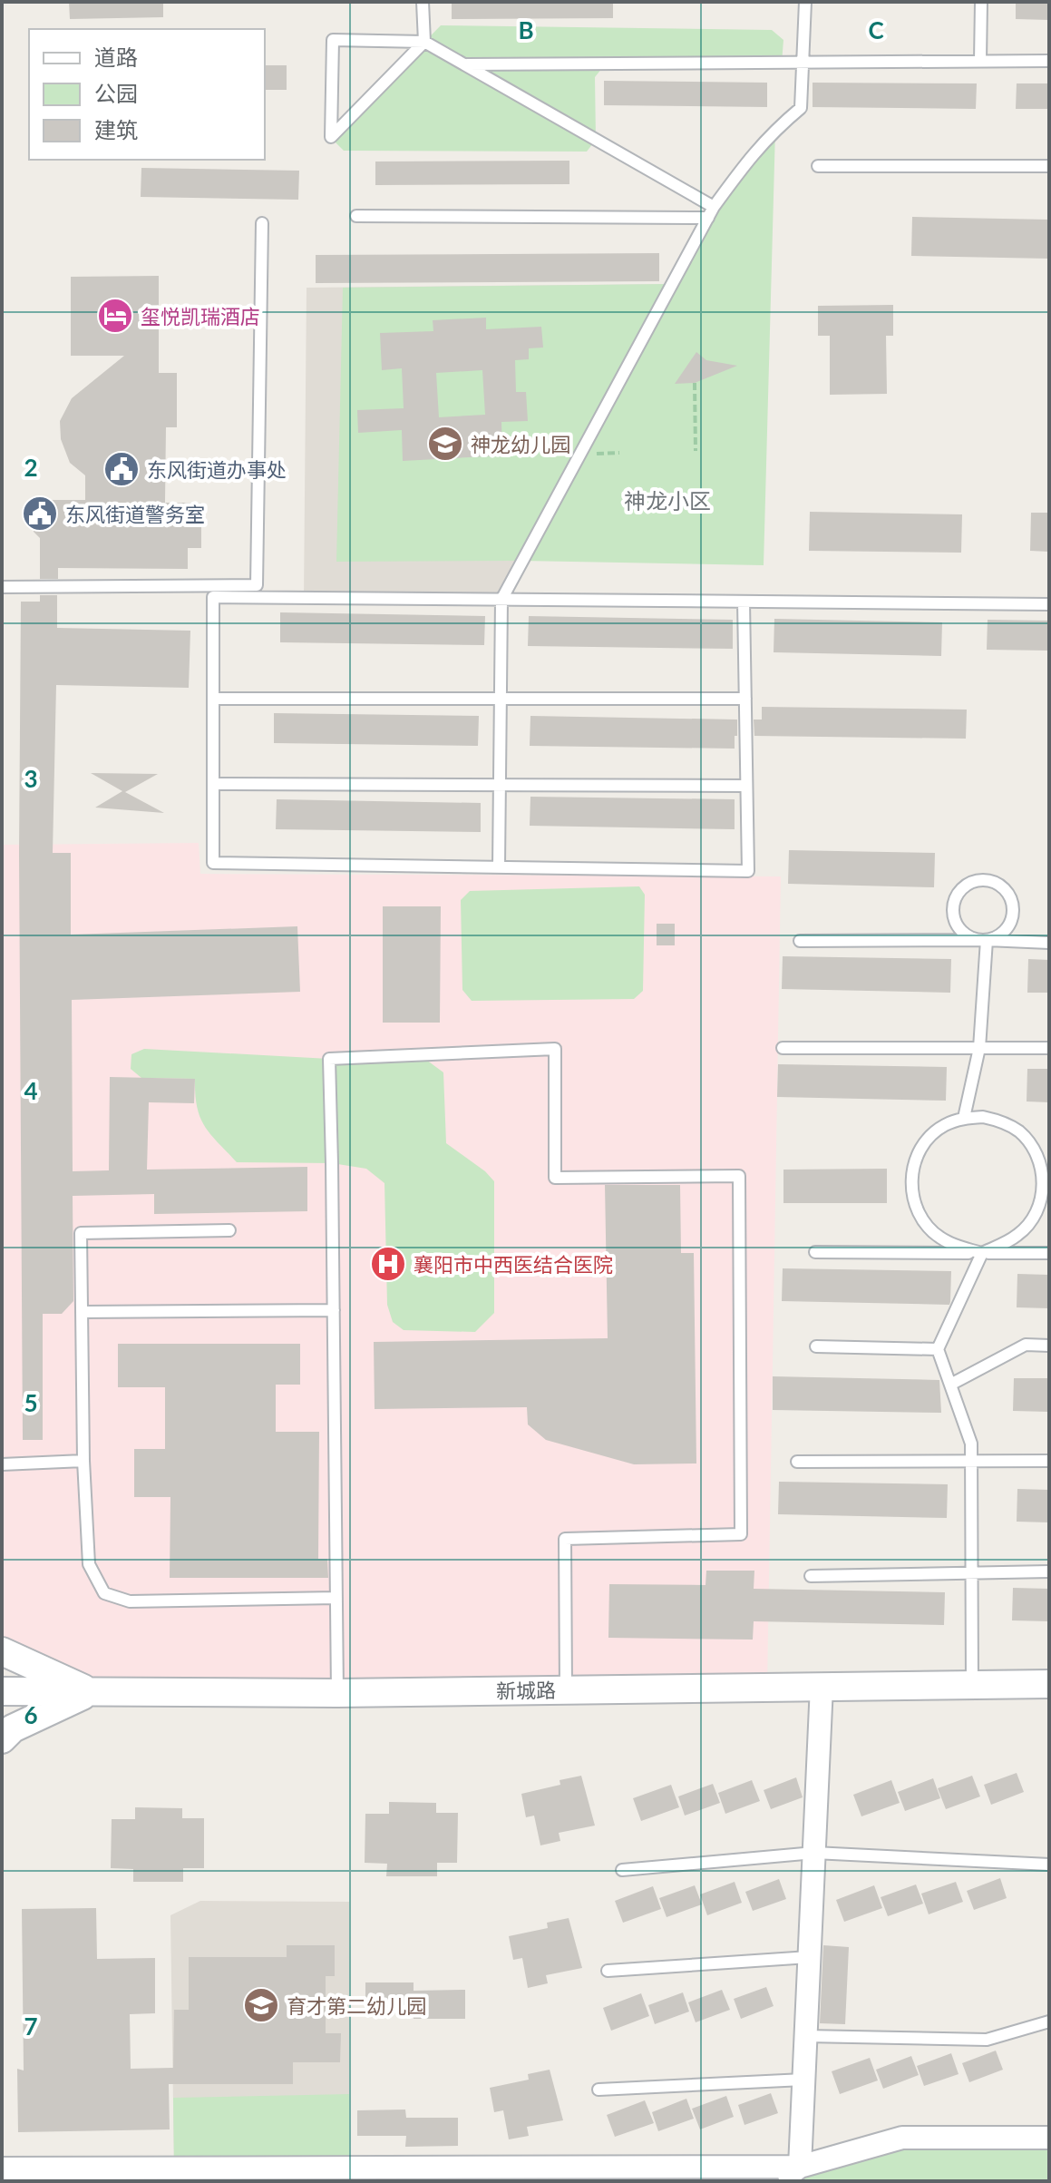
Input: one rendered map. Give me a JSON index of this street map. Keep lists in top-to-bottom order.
{
  "streets": {
    "street": ["新城路"]
  },
  "districts": ["神龙小区"],
  "places": {
    "hotel": ["玺悦凯瑞酒店"],
    "school or university": ["神龙幼儿园", "育才第二幼儿园"],
    "public building": ["东风街道办事处", "东风街道警务室"],
    "hospital": ["襄阳市中西医结合医院"]
  },
  "legend": ["道路", "公园", "建筑"],
  "grid": {
    "columns": ["B", "C"],
    "rows": [
      "2",
      "3",
      "4",
      "5",
      "6",
      "7"
    ]
  }
}
